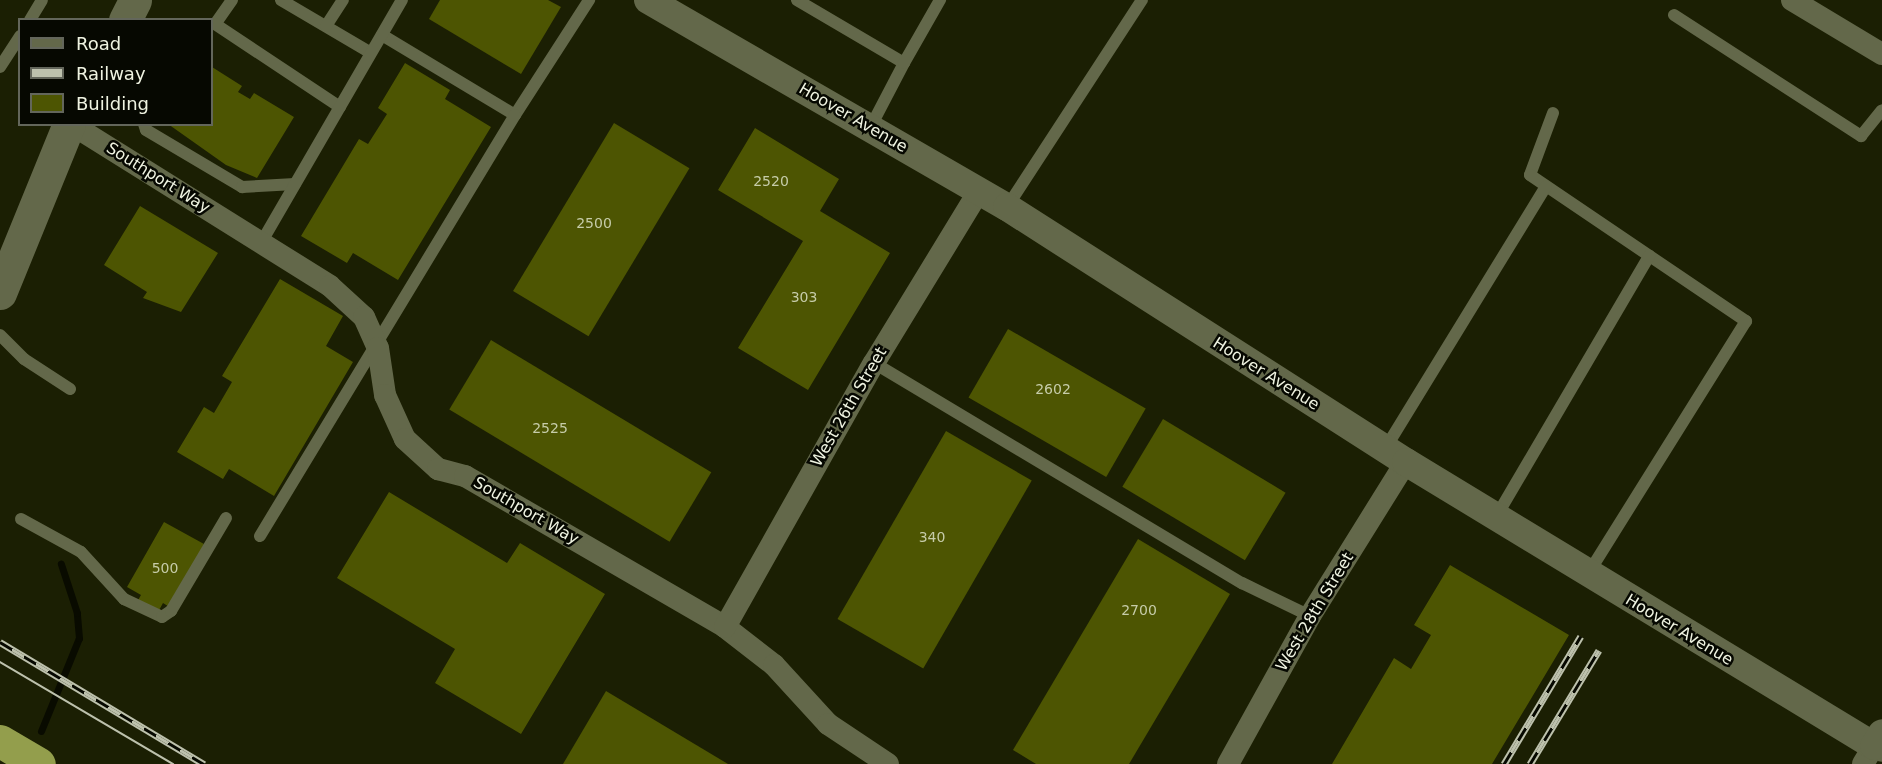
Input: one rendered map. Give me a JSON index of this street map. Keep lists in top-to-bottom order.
{
  "streets": {
    "street": [
      "Hoover Avenue",
      "Southport Way",
      "West 26th Street",
      "West 28th Street"
    ]
  },
  "crossings": [
    ["Hoover Avenue", "West 26th Street"],
    ["Hoover Avenue", "West 28th Street"],
    ["Southport Way", "West 26th Street"]
  ],
  "house_numbers": [
    "2520",
    "2500",
    "303",
    "2602",
    "2525",
    "340",
    "500",
    "2700"
  ],
  "legend": ["Road", "Railway", "Building"]
}
